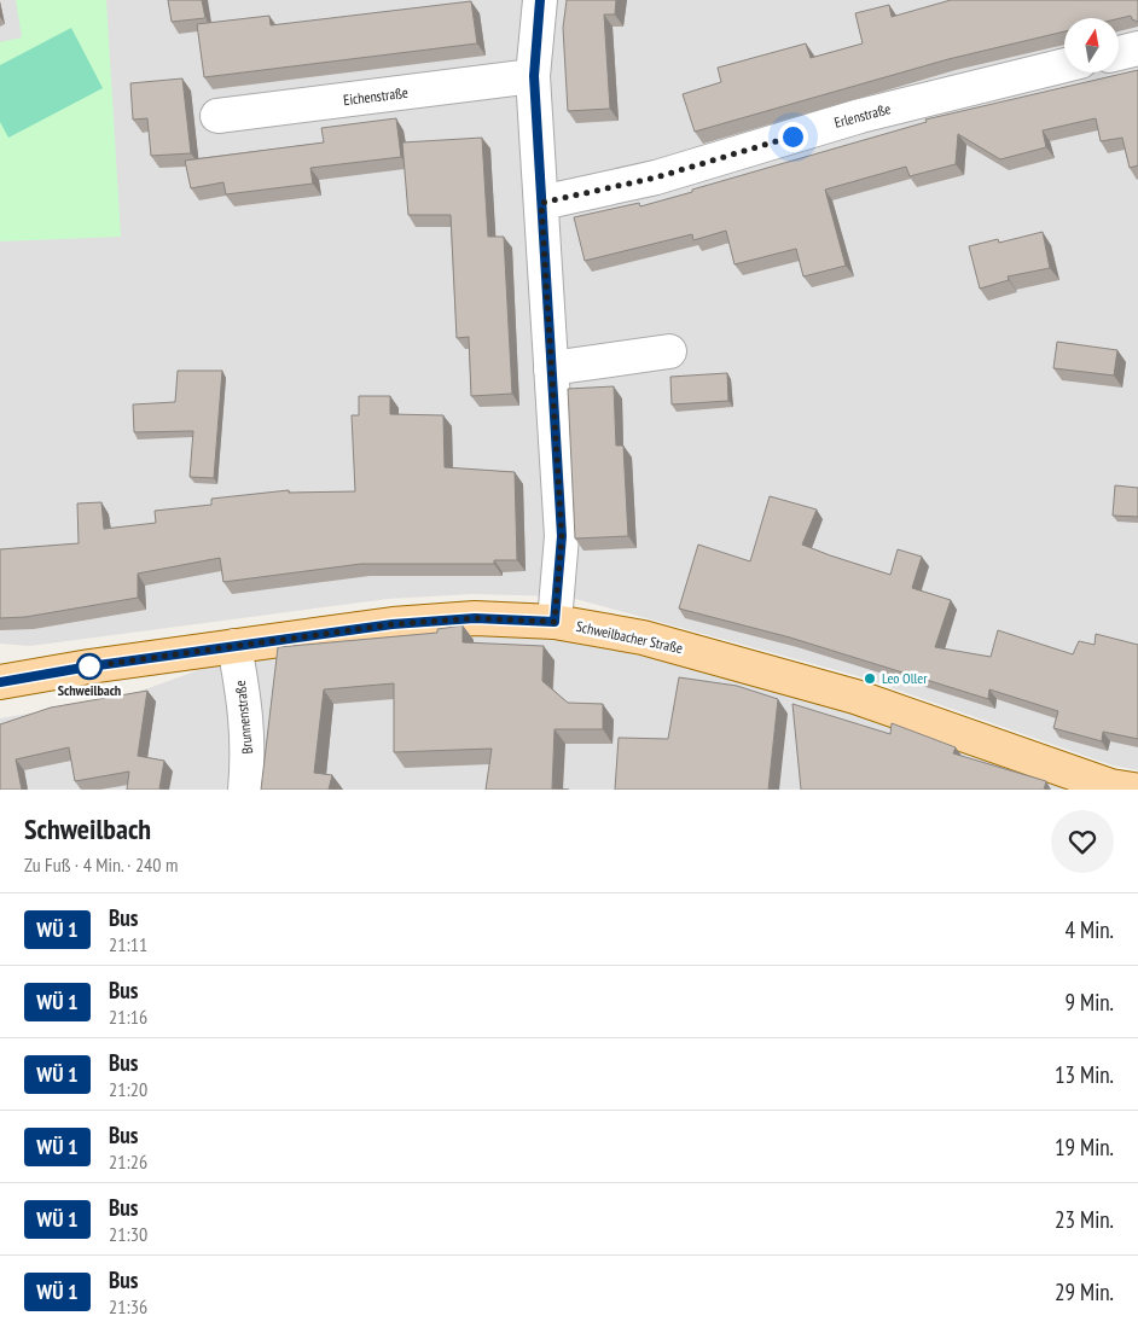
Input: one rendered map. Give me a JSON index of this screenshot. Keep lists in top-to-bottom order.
{
  "streets": {
    "main road": ["Schweilbacher Straße"],
    "street": ["Eichenstraße", "Erlenstraße", "Brunnenstraße"]
  },
  "crossings": [
    ["Schweilbacher Straße", "Brunnenstraße"]
  ],
  "places": ["Schweilbach", "Leo Oller"],
  "north": "top",
  "page": {
    "heading": ["Schweilbach", "Zu Fuß · 4 Min. · 240 m"],
    "list": [
      {
        "mark": "WÜ 1",
        "name": "Bus",
        "note": "21:11",
        "value": "4 Min."
      },
      {
        "mark": "WÜ 1",
        "name": "Bus",
        "note": "21:16",
        "value": "9 Min."
      },
      {
        "mark": "WÜ 1",
        "name": "Bus",
        "note": "21:20",
        "value": "13 Min."
      },
      {
        "mark": "WÜ 1",
        "name": "Bus",
        "note": "21:26",
        "value": "19 Min."
      },
      {
        "mark": "WÜ 1",
        "name": "Bus",
        "note": "21:30",
        "value": "23 Min."
      },
      {
        "mark": "WÜ 1",
        "name": "Bus",
        "note": "21:36",
        "value": "29 Min."
      }
    ]
  }
}
